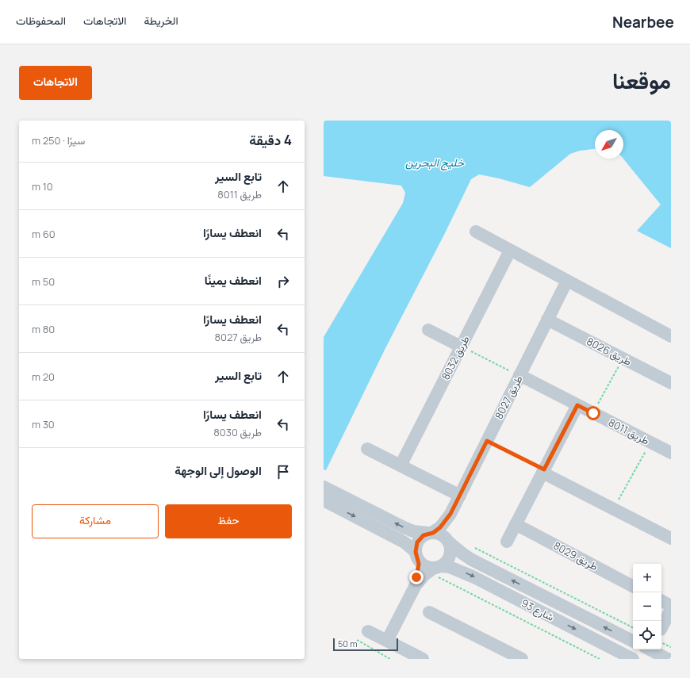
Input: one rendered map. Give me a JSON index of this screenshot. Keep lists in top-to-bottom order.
{
  "streets": {
    "street": [
      "طريق 8026",
      "طريق 8032",
      "طريق 8027",
      "طريق 8011",
      "طريق 8029",
      "شارع 93"
    ]
  },
  "crossings": [
    ["طريق 8026", "طريق 8027"],
    ["طريق 8027", "طريق 8011"],
    ["طريق 8027", "شارع 93"]
  ],
  "water": ["خليج البحرين"],
  "scale_bar": "50 m",
  "north": "bottom left",
  "page": {
    "header": "Nearbee",
    "nav": ["الخريطة", "الاتجاهات", "المحفوظات"],
    "title": "موقعنا",
    "buttons": [
      "الاتجاهات",
      ["حفظ", "مشاركة"]
    ],
    "heading": ["4 دقيقة", "سيرًا · 250 m"],
    "list": [
      ["تابع السير", "طريق 8011", "10 m"],
      ["انعطف يسارًا", "60 m"],
      ["انعطف يمينًا", "50 m"],
      ["انعطف يسارًا", "طريق 8027", "80 m"],
      ["تابع السير", "20 m"],
      ["انعطف يسارًا", "طريق 8030", "30 m"],
      "الوصول إلى الوجهة"
    ],
    "map_buttons": ["+", "−"],
    "scale": "50 m"
  }
}
